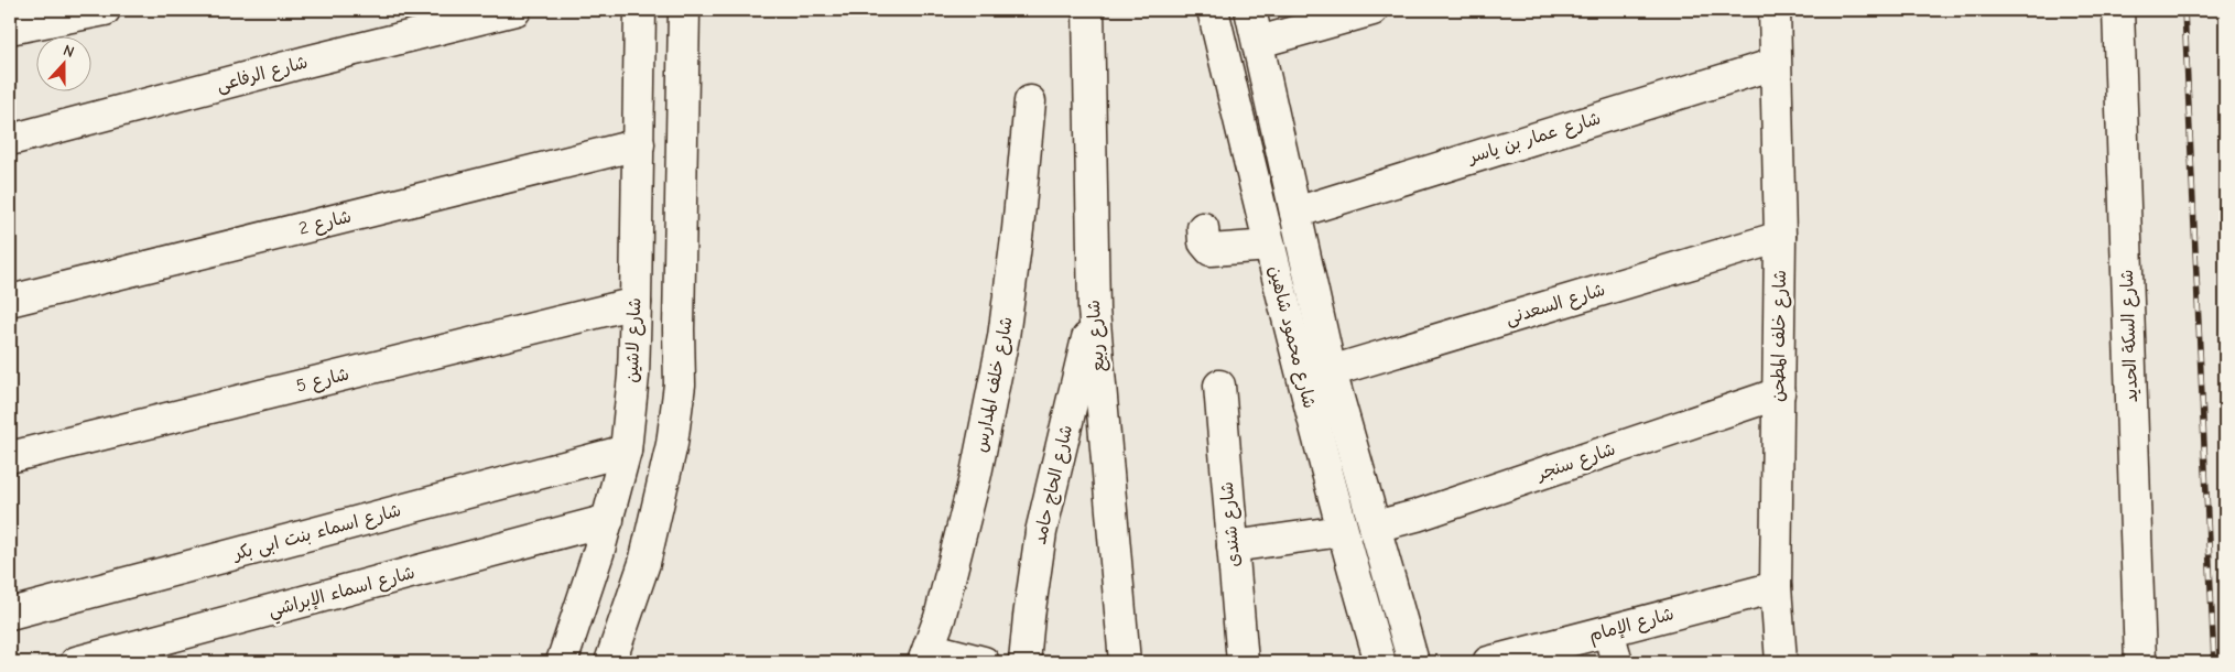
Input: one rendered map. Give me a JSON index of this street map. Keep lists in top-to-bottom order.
{
  "streets": {
    "street": [
      "شارع الرفاعى",
      "شارع عمار بن ياسر",
      "شارع 2",
      "شارع السعدنى",
      "شارع ربيع",
      "شارع خلف المطحن",
      "شارع السكة الحديد",
      "شارع محمود شاهين",
      "شارع لاشين",
      "شارع 5",
      "شارع خلف المدارس",
      "شارع سنجر",
      "شارع الحاج حامد",
      "شارع شندى",
      "شارع اسماء بنت ابى بكر",
      "شارع اسماء الإبراشي",
      "شارع الإمام"
    ]
  },
  "crossings": [
    ["شارع عمار بن ياسر", "شارع خلف المطحن"],
    ["شارع عمار بن ياسر", "شارع محمود شاهين"],
    ["شارع 2", "شارع لاشين"],
    ["شارع السعدنى", "شارع خلف المطحن"],
    ["شارع السعدنى", "شارع محمود شاهين"],
    ["شارع ربيع", "شارع الحاج حامد"],
    ["شارع خلف المطحن", "شارع سنجر"],
    ["شارع خلف المطحن", "شارع الإمام"],
    ["شارع محمود شاهين", "شارع سنجر"],
    ["شارع لاشين", "شارع 5"],
    ["شارع لاشين", "شارع اسماء بنت ابى بكر"],
    ["شارع لاشين", "شارع اسماء الإبراشي"]
  ],
  "north": "top"
}
